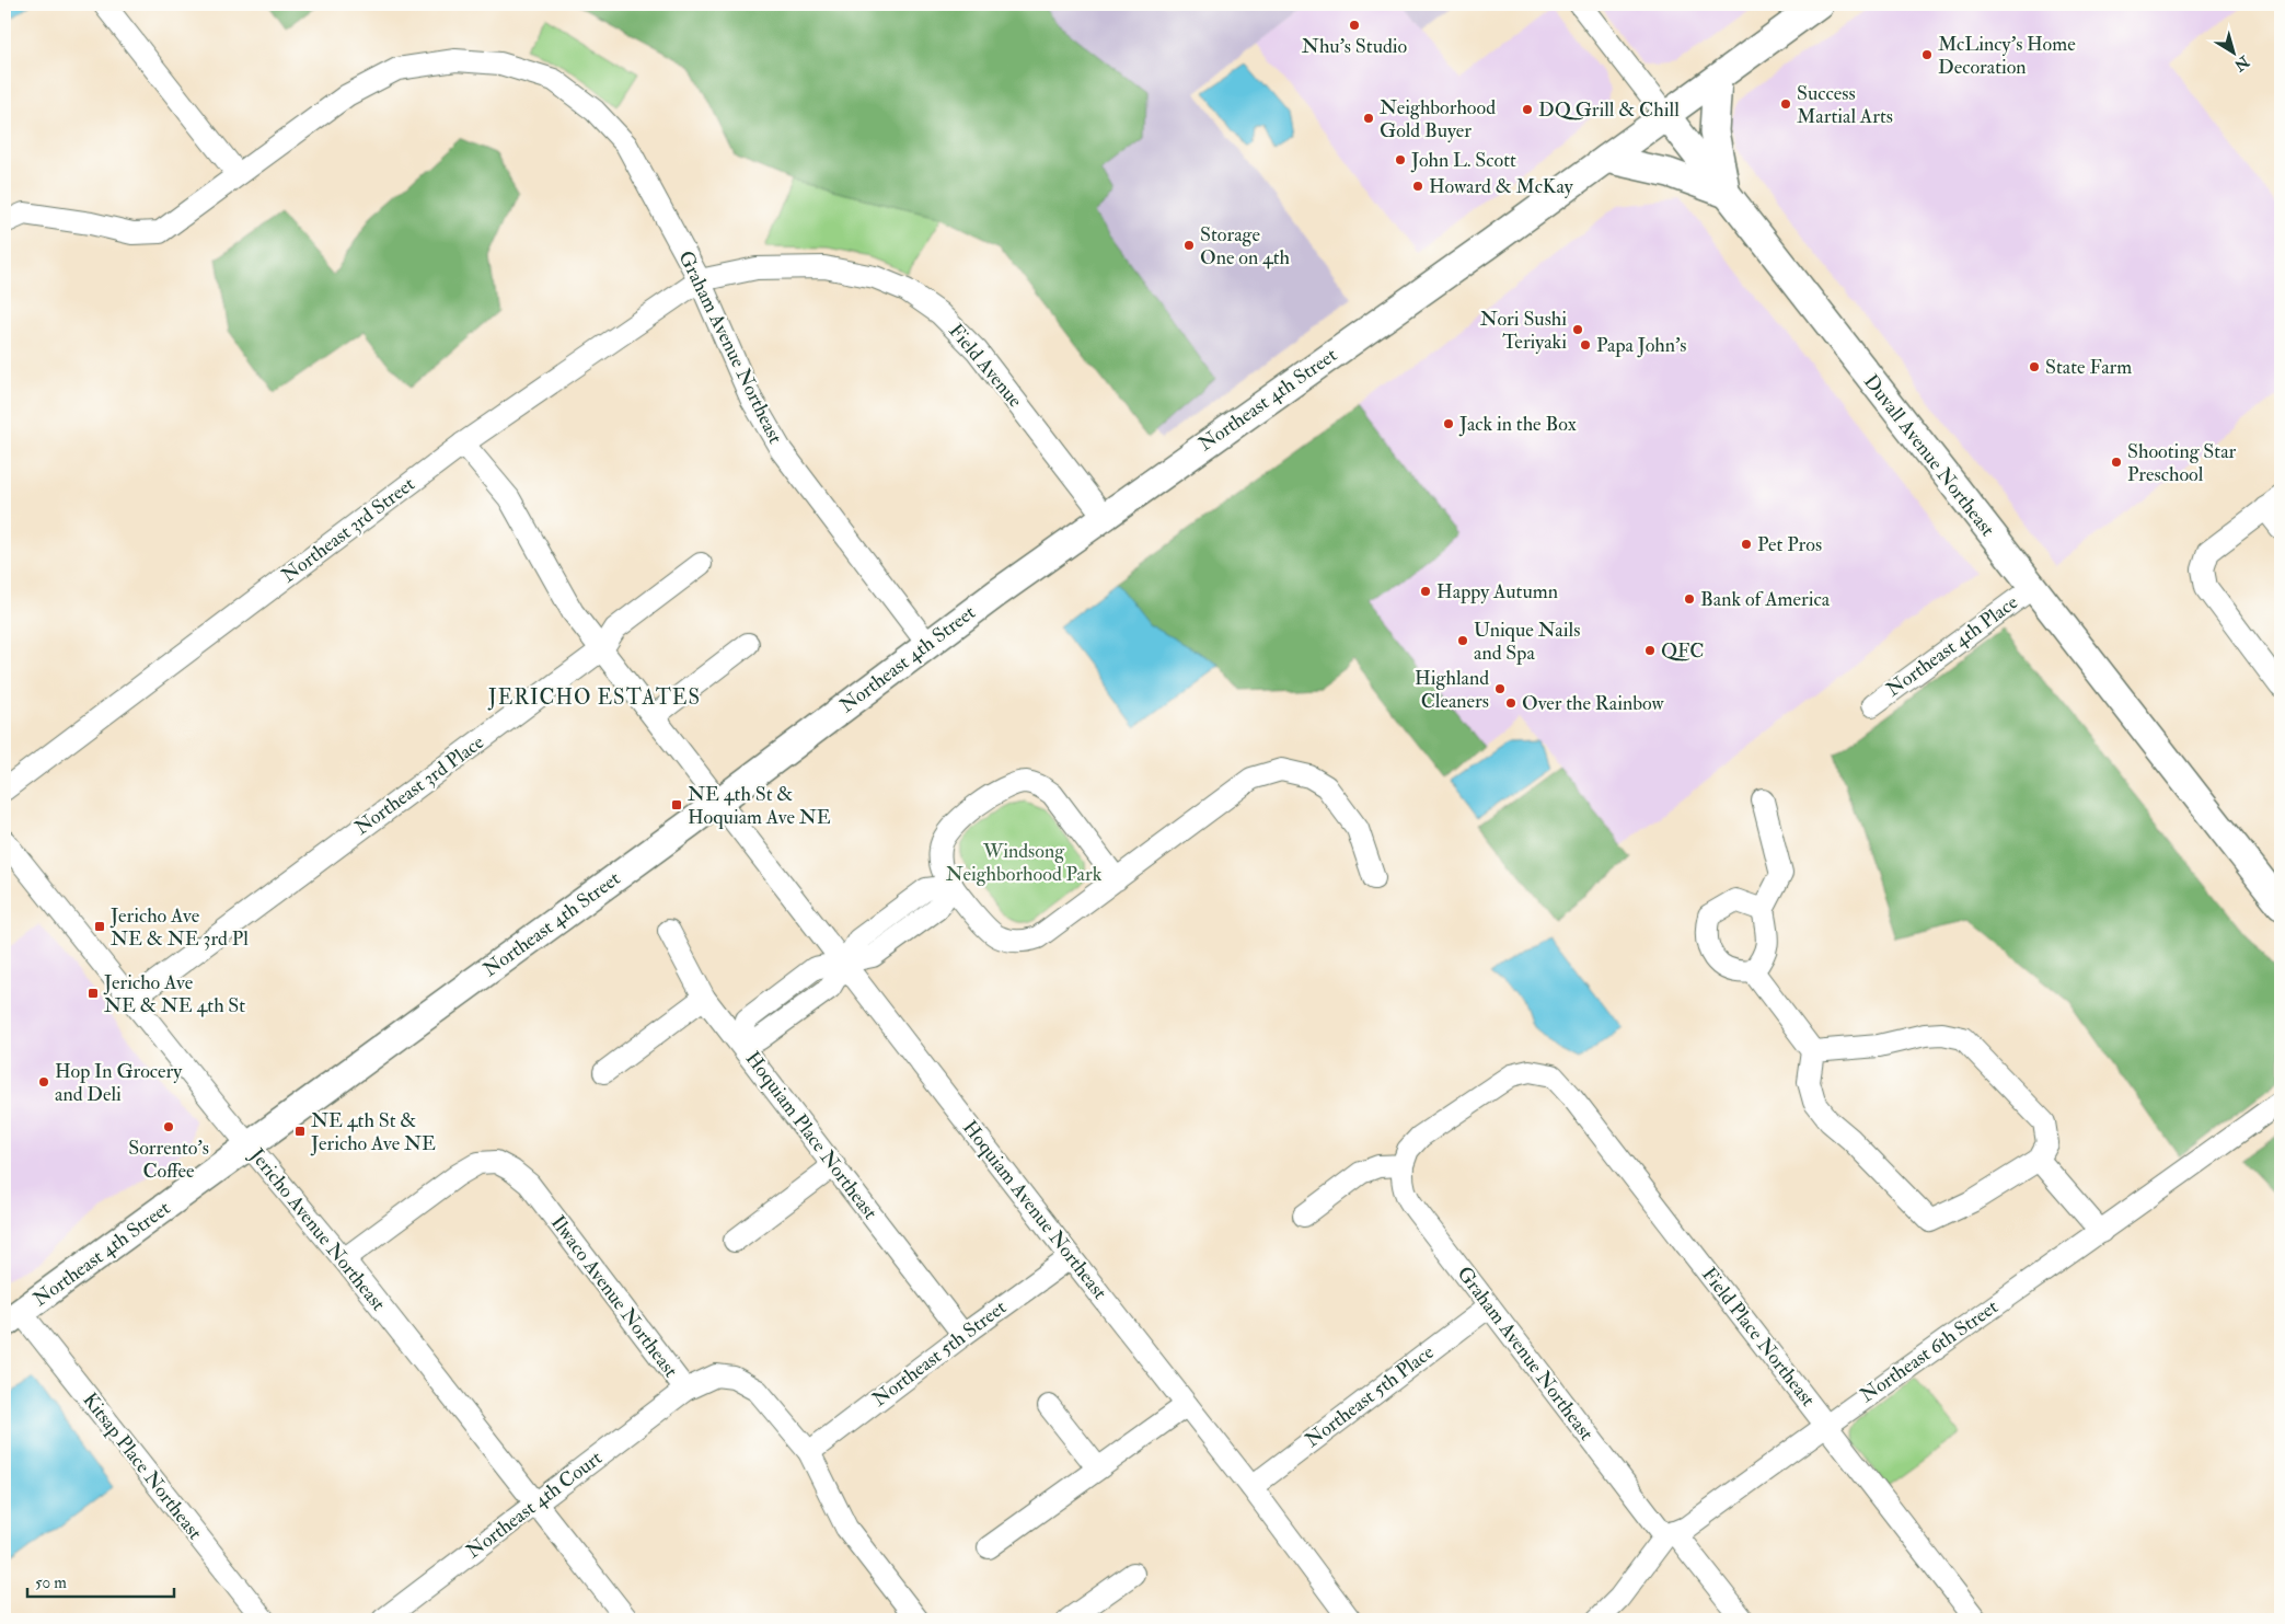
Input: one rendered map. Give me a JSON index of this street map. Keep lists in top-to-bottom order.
{
  "streets": {
    "main road": ["Northeast 4th Street", "Duvall Avenue Northeast"],
    "street": [
      "Graham Avenue Northeast",
      "Field Avenue",
      "Northeast 3rd Street",
      "Northeast 4th Place",
      "Northeast 3rd Place",
      "Hoquiam Place Northeast",
      "Hoquiam Avenue Northeast",
      "Jericho Avenue Northeast",
      "Ilwaco Avenue Northeast",
      "Field Place Northeast",
      "Northeast 6th Street",
      "Northeast 5th Street",
      "Northeast 5th Place",
      "Kitsap Place Northeast",
      "Northeast 4th Court"
    ]
  },
  "crossings": [
    ["Graham Avenue Northeast", "Field Avenue"],
    ["Graham Avenue Northeast", "Northeast 4th Street"],
    ["Graham Avenue Northeast", "Northeast 3rd Street"],
    ["Graham Avenue Northeast", "Field Place Northeast"],
    ["Graham Avenue Northeast", "Northeast 6th Street"],
    ["Graham Avenue Northeast", "Northeast 5th Place"],
    ["Field Avenue", "Northeast 4th Street"],
    ["Field Avenue", "Northeast 3rd Street"],
    ["Northeast 4th Street", "Duvall Avenue Northeast"],
    ["Northeast 4th Street", "Hoquiam Avenue Northeast"],
    ["Northeast 4th Street", "Jericho Avenue Northeast"],
    ["Northeast 4th Street", "Kitsap Place Northeast"],
    ["Duvall Avenue Northeast", "Northeast 4th Place"],
    ["Northeast 3rd Street", "Hoquiam Avenue Northeast"],
    ["Northeast 3rd Place", "Hoquiam Avenue Northeast"],
    ["Northeast 3rd Place", "Jericho Avenue Northeast"],
    ["Hoquiam Place Northeast", "Northeast 5th Street"],
    ["Hoquiam Avenue Northeast", "Northeast 5th Street"],
    ["Hoquiam Avenue Northeast", "Northeast 5th Place"],
    ["Jericho Avenue Northeast", "Ilwaco Avenue Northeast"],
    ["Jericho Avenue Northeast", "Northeast 4th Court"],
    ["Ilwaco Avenue Northeast", "Northeast 5th Street"],
    ["Ilwaco Avenue Northeast", "Northeast 4th Court"],
    ["Field Place Northeast", "Northeast 6th Street"]
  ],
  "districts": ["JERICHO ESTATES"],
  "parks": ["Windsong Neighborhood Park"],
  "places": {
    "other": [
      "Nhu's Studio",
      "McLincy's Home Decoration",
      "Success Martial Arts",
      "DQ Grill & Chill",
      "Neighborhood Gold Buyer",
      "John L. Scott",
      "Howard & McKay",
      "Storage One on 4th",
      "Nori Sushi Teriyaki",
      "Papa John's",
      "State Farm",
      "Jack in the Box",
      "Shooting Star Preschool",
      "Pet Pros",
      "Happy Autumn",
      "Bank of America",
      "Unique Nails and Spa",
      "QFC",
      "Highland Cleaners",
      "Over the Rainbow",
      "Hop In Grocery and Deli",
      "Sorrento's Coffee"
    ],
    "transit": [
      "NE 4th St & Hoquiam Ave NE",
      "Jericho Ave NE & NE 3rd Pl",
      "Jericho Ave NE & NE 4th St",
      "NE 4th St & Jericho Ave NE"
    ]
  },
  "scale_bar": "50 m",
  "north": "bottom right"
}
